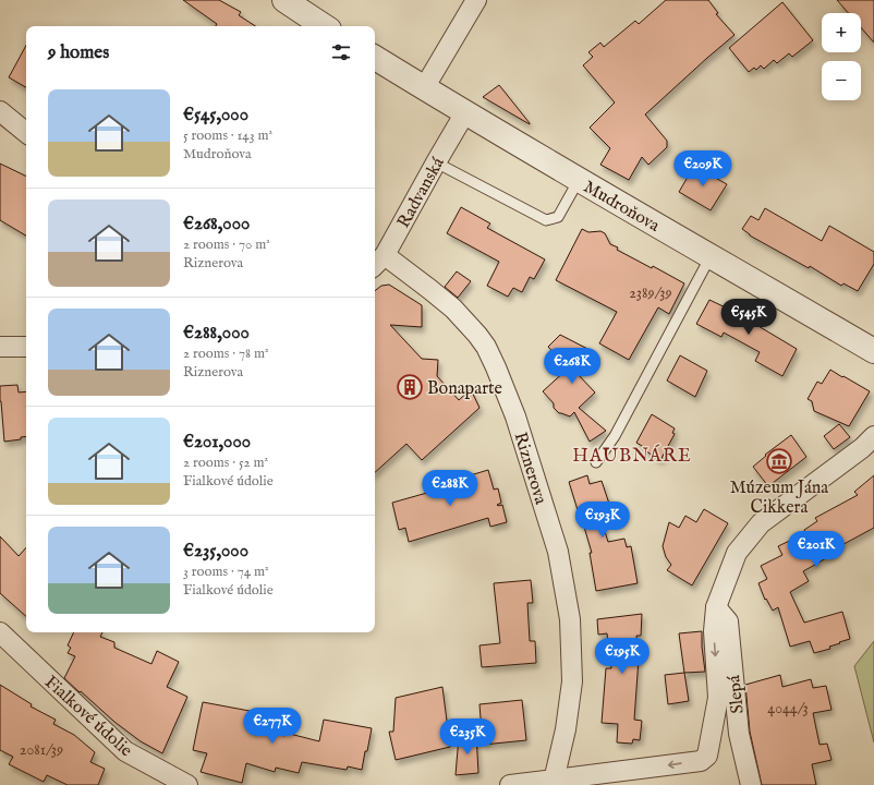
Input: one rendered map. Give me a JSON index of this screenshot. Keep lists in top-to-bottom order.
{
  "streets": {
    "street": [
      "Radvanská",
      "Mudroňova",
      "Riznerova",
      "Slepá",
      "Fialkové údolie"
    ]
  },
  "crossings": [
    ["Radvanská", "Mudroňova"],
    ["Radvanská", "Riznerova"]
  ],
  "districts": ["HAUBNÁRE"],
  "places": {
    "building": ["Bonaparte"],
    "museum": ["Múzeum Jána Cikkera"]
  },
  "house_numbers": ["2389/39", "4044/3", "2081/39"],
  "page": {
    "map_buttons": ["+", "−"],
    "heading": "9 homes",
    "list": [
      {
        "name": "€545,000",
        "note": "5 rooms · 143 m² · Mudroňova"
      },
      {
        "name": "€268,000",
        "note": "2 rooms · 70 m² · Riznerova"
      },
      {
        "name": "€288,000",
        "note": "2 rooms · 78 m² · Riznerova"
      },
      {
        "name": "€201,000",
        "note": "2 rooms · 52 m² · Fialkové údolie"
      },
      {
        "name": "€235,000",
        "note": "3 rooms · 74 m² · Fialkové údolie"
      }
    ],
    "price": [
      "€209K",
      "€545K",
      "€268K",
      "€288K",
      "€193K",
      "€201K",
      "€195K",
      "€277K",
      "€235K"
    ]
  }
}
